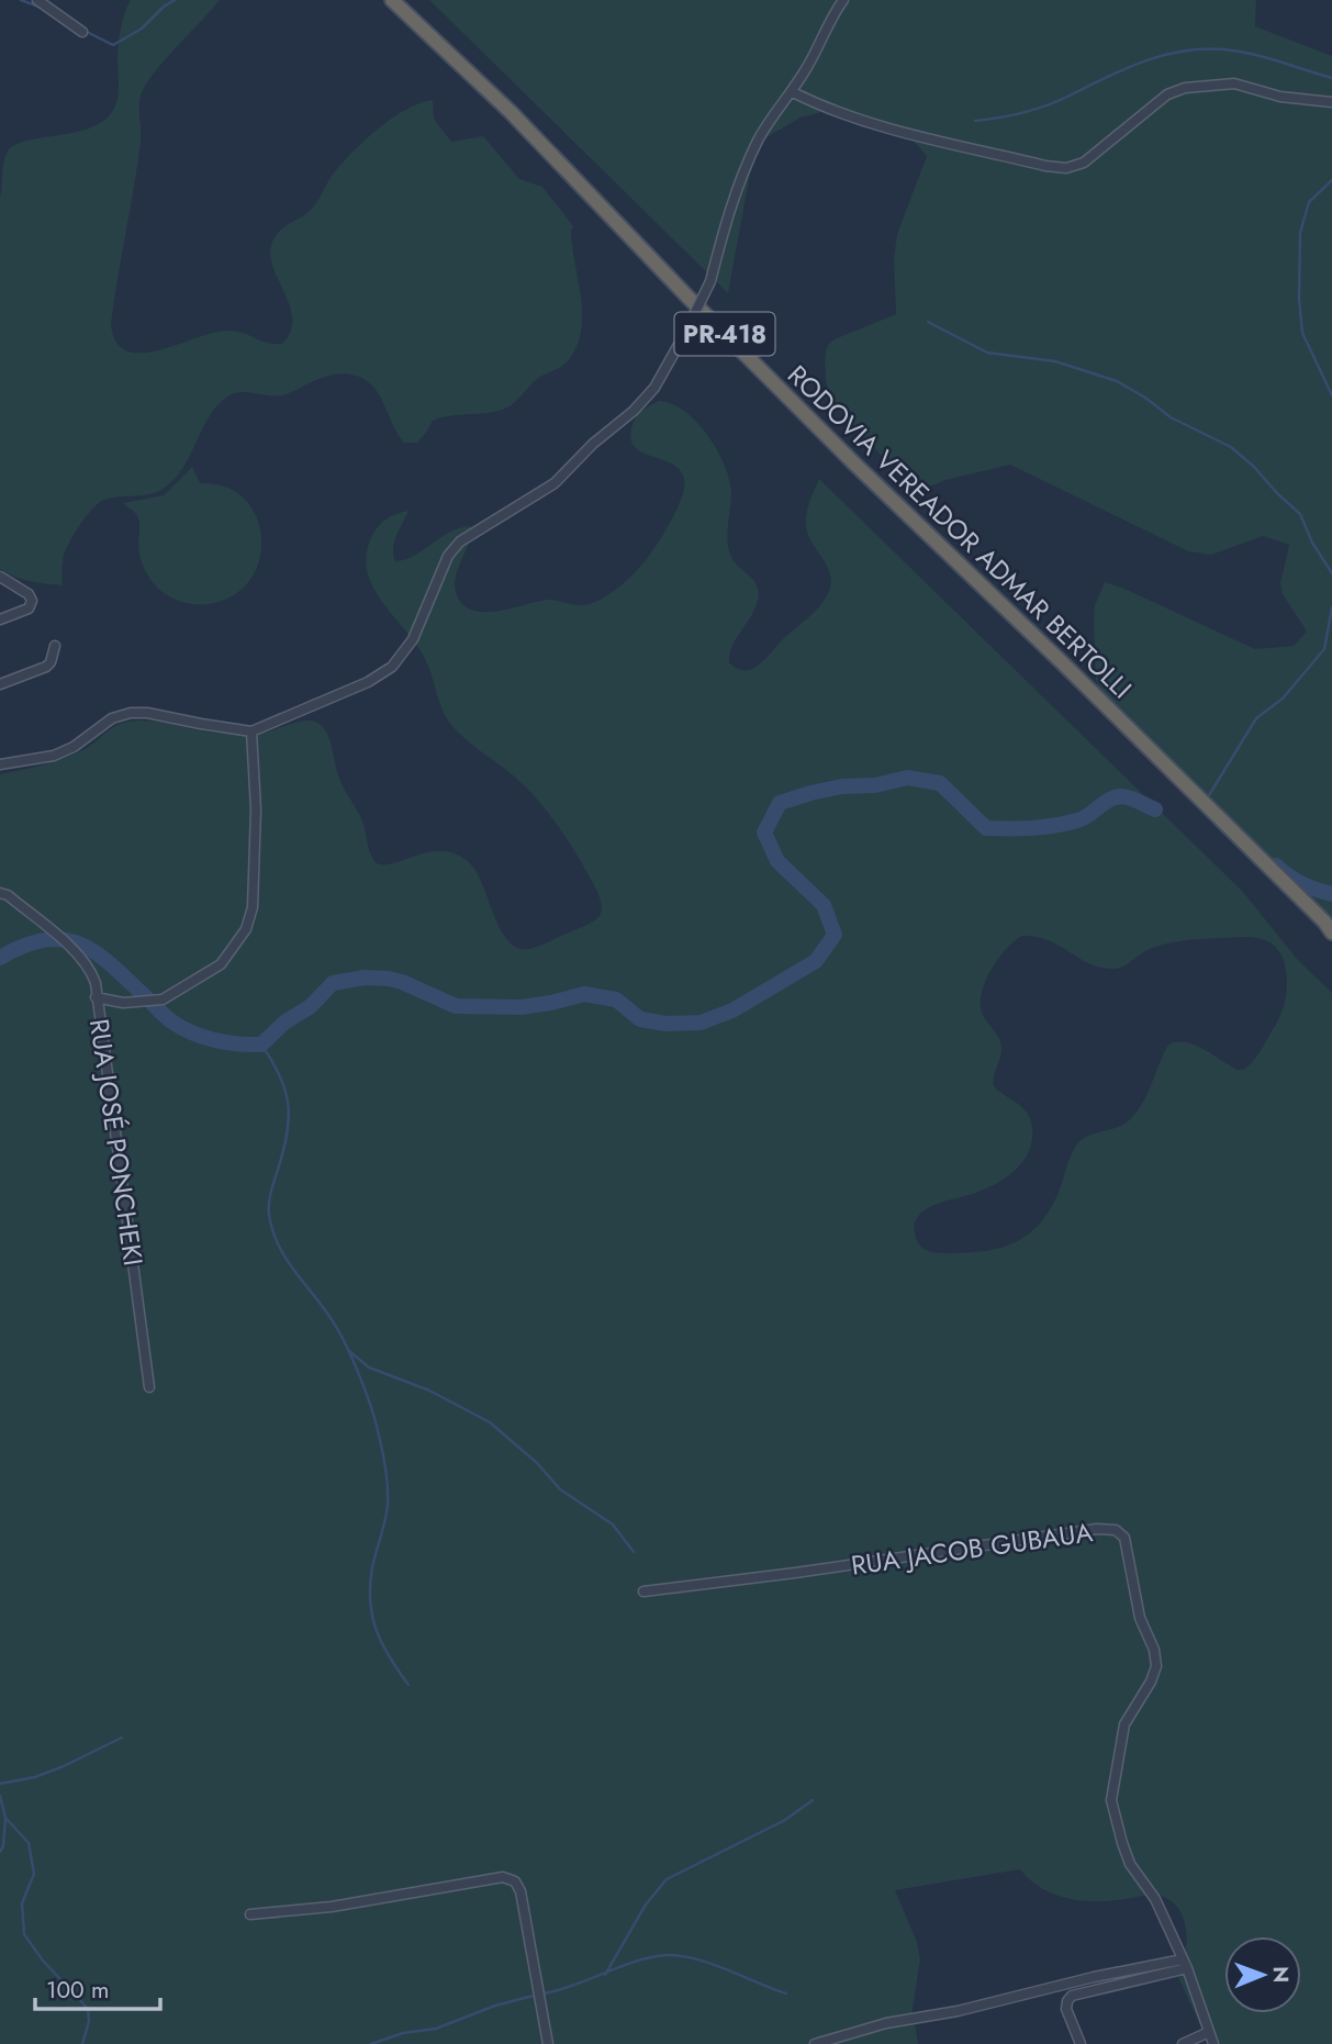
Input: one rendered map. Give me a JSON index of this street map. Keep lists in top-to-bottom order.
{
  "streets": {
    "highway": ["PR-418", "RODOVIA VEREADOR ADMAR BERTOLLI"],
    "street": ["RUA JOSÉ PONCHEKI", "RUA JACOB GUBAUA"]
  },
  "scale_bar": "100 m",
  "north": "right"
}
